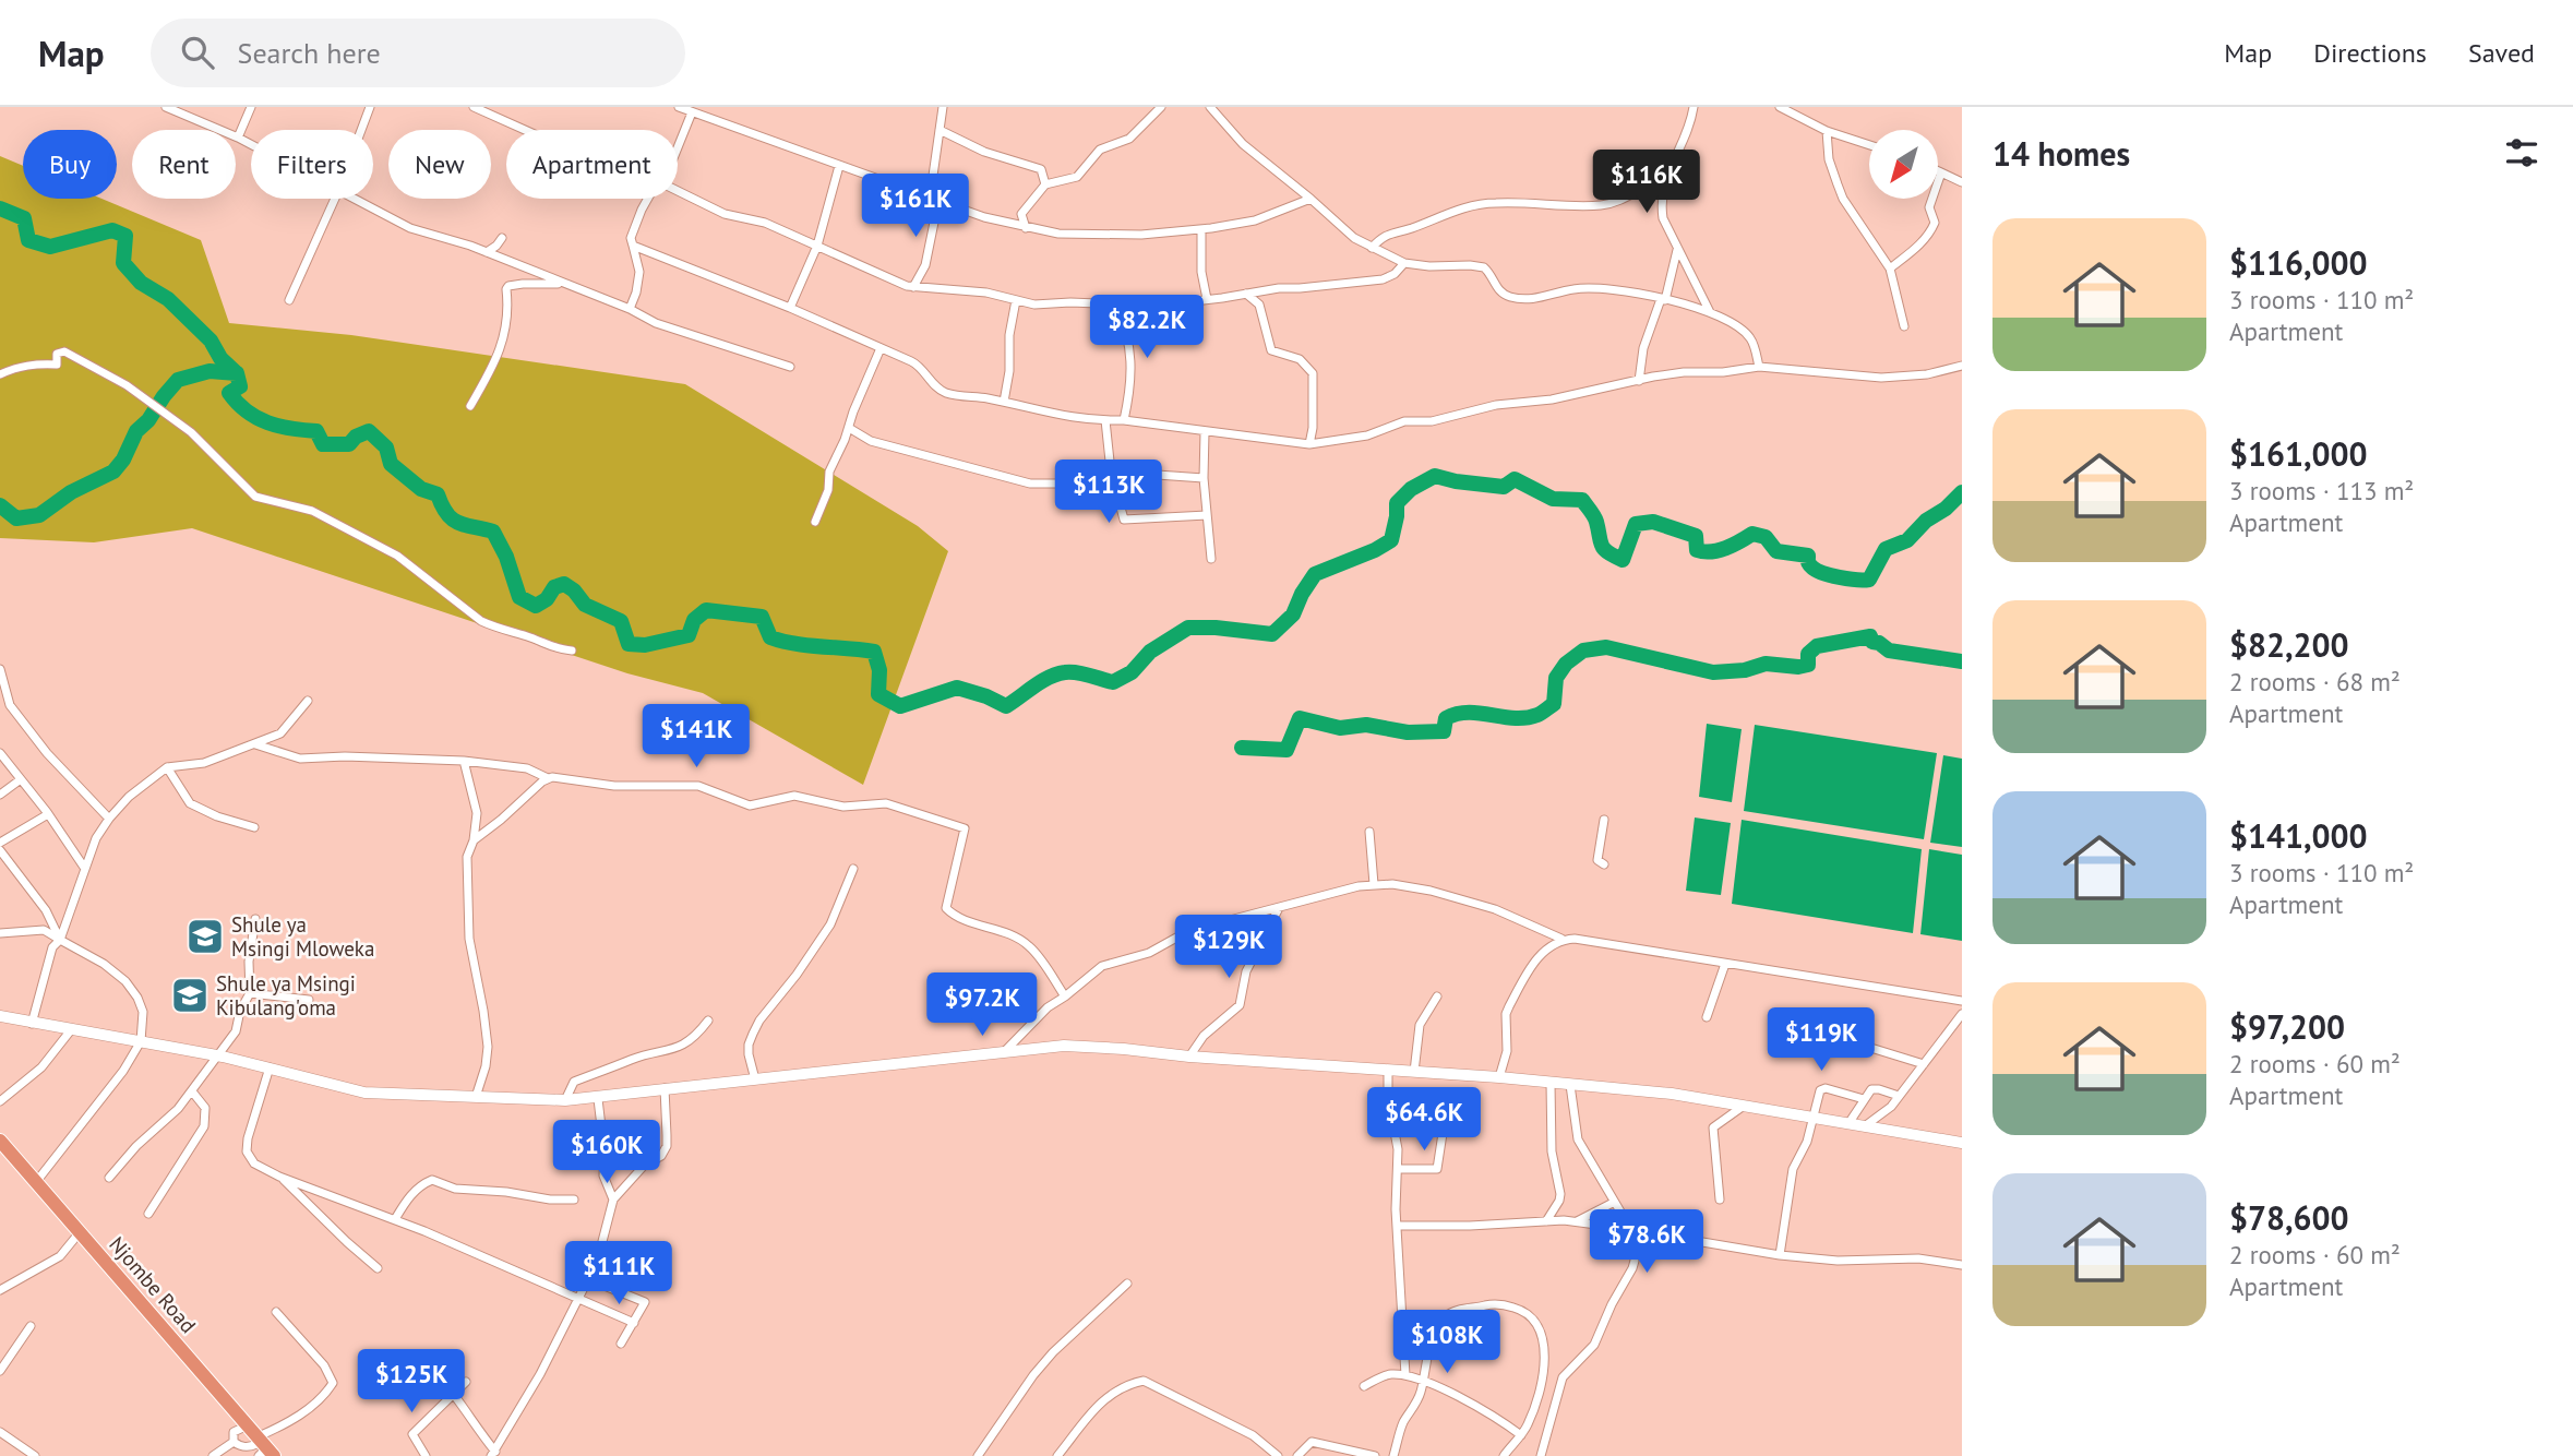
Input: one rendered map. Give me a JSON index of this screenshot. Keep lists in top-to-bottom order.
{
  "streets": {
    "highway": ["Njombe Road"]
  },
  "places": {
    "school or university": ["Shule ya Msingi Mloweka", "Shule ya Msingi Kibulang'oma"]
  },
  "north": "bottom left",
  "page": {
    "header": "Map",
    "search": "Search here",
    "nav": ["Map", "Directions", "Saved"],
    "heading": "14 homes",
    "chip": [
      "Buy",
      "Rent",
      "Filters",
      "New",
      "Apartment"
    ],
    "price": [
      "$116K",
      "$161K",
      "$82.2K",
      "$113K",
      "$141K",
      "$129K",
      "$97.2K",
      "$119K",
      "$64.6K",
      "$160K",
      "$78.6K",
      "$111K",
      "$108K",
      "$125K"
    ],
    "list": [
      {
        "name": "$116,000",
        "note": "3 rooms · 110 m² · Apartment"
      },
      {
        "name": "$161,000",
        "note": "3 rooms · 113 m² · Apartment"
      },
      {
        "name": "$82,200",
        "note": "2 rooms · 68 m² · Apartment"
      },
      {
        "name": "$141,000",
        "note": "3 rooms · 110 m² · Apartment"
      },
      {
        "name": "$97,200",
        "note": "2 rooms · 60 m² · Apartment"
      },
      {
        "name": "$78,600",
        "note": "2 rooms · 60 m² · Apartment"
      }
    ]
  }
}
